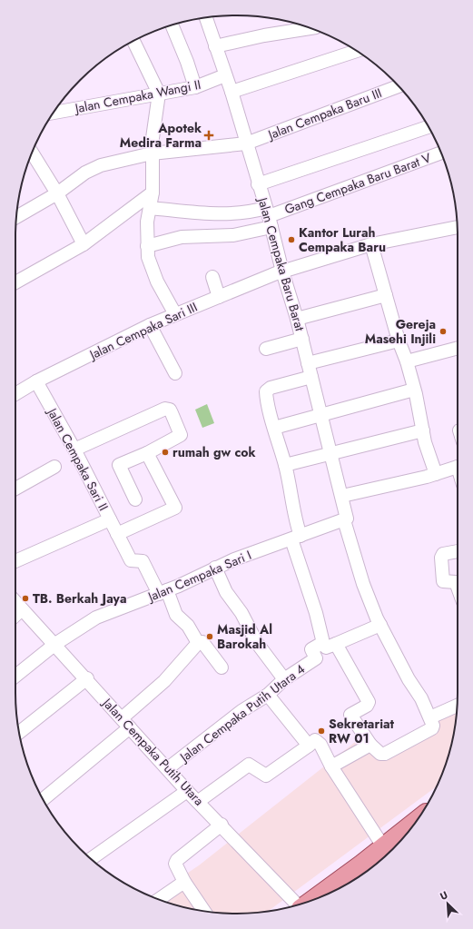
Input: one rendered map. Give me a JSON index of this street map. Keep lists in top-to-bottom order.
{
  "streets": {
    "street": [
      "Jalan Cempaka Wangi II",
      "Jalan Cempaka Baru III",
      "Gang Cempaka Baru Barat V",
      "Jalan Cempaka Baru Barat",
      "Jalan Cempaka Sari III",
      "Jalan Cempaka Sari II",
      "Jalan Cempaka Sari I",
      "Jalan Cempaka Putih Utara 4",
      "Jalan Cempaka Putih Utara"
    ]
  },
  "crossings": [
    ["Jalan Cempaka Wangi II", "Jalan Cempaka Baru Barat"],
    ["Jalan Cempaka Baru III", "Jalan Cempaka Baru Barat"],
    ["Gang Cempaka Baru Barat V", "Jalan Cempaka Baru Barat"],
    ["Jalan Cempaka Baru Barat", "Jalan Cempaka Sari III"],
    ["Jalan Cempaka Baru Barat", "Jalan Cempaka Sari I"],
    ["Jalan Cempaka Sari III", "Jalan Cempaka Sari II"],
    ["Jalan Cempaka Sari I", "Jalan Cempaka Putih Utara"],
    ["Jalan Cempaka Putih Utara 4", "Jalan Cempaka Putih Utara"]
  ],
  "places": {
    "health": ["Apotek Medira Farma"],
    "other": [
      "Kantor Lurah Cempaka Baru",
      "Gereja Masehi Injili",
      "rumah gw cok",
      "TB. Berkah Jaya",
      "Masjid Al Barokah",
      "Sekretariat RW 01"
    ]
  },
  "north": "top left"
}
